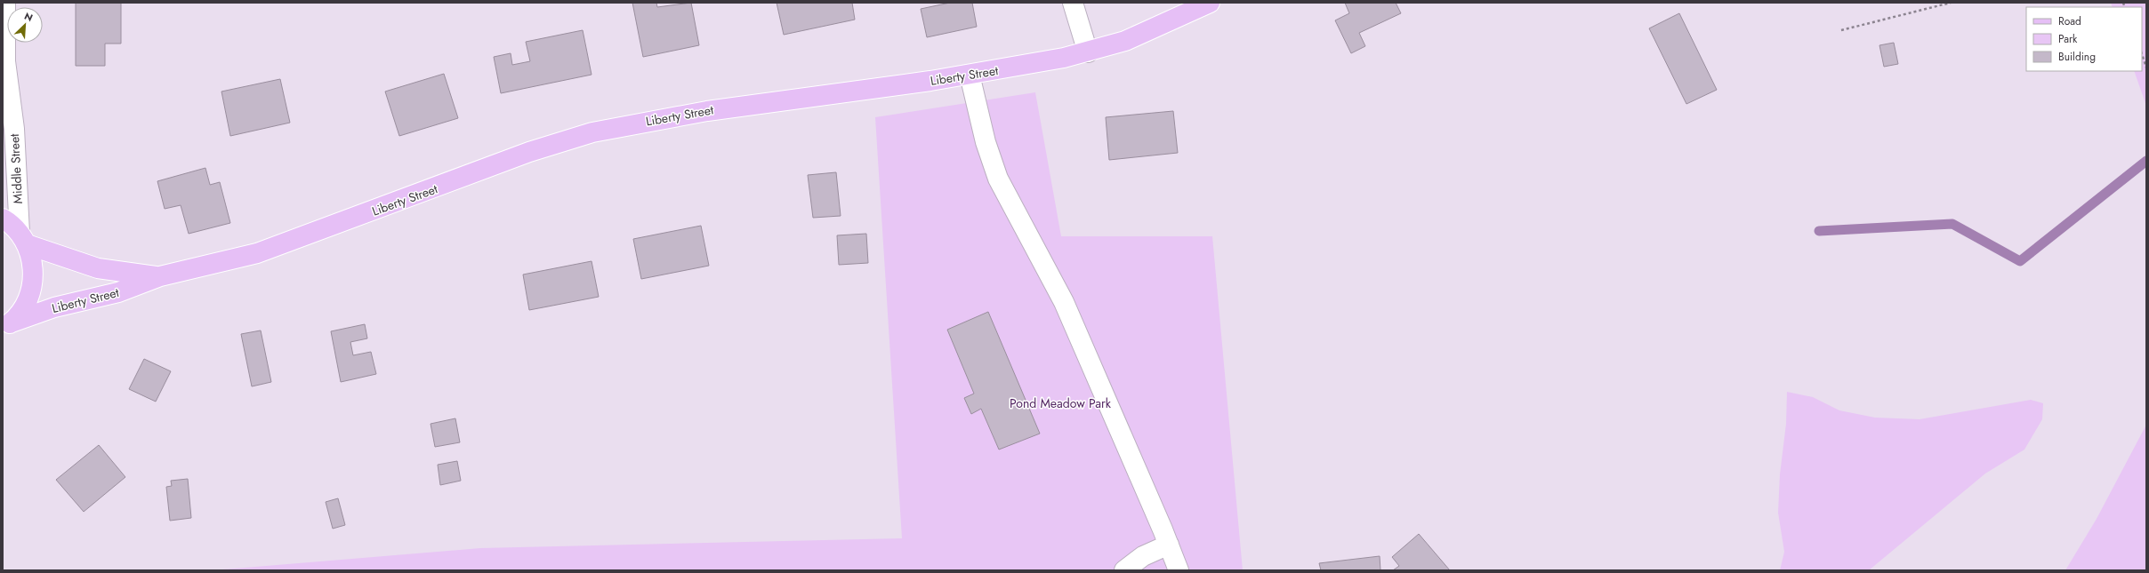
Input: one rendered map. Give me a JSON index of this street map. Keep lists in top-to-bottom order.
{
  "streets": {
    "main road": ["Liberty Street"],
    "street": ["Middle Street"]
  },
  "crossings": [
    ["Liberty Street", "Middle Street"]
  ],
  "parks": ["Pond Meadow Park"],
  "legend": ["Road", "Park", "Building"],
  "north": "top right"
}
